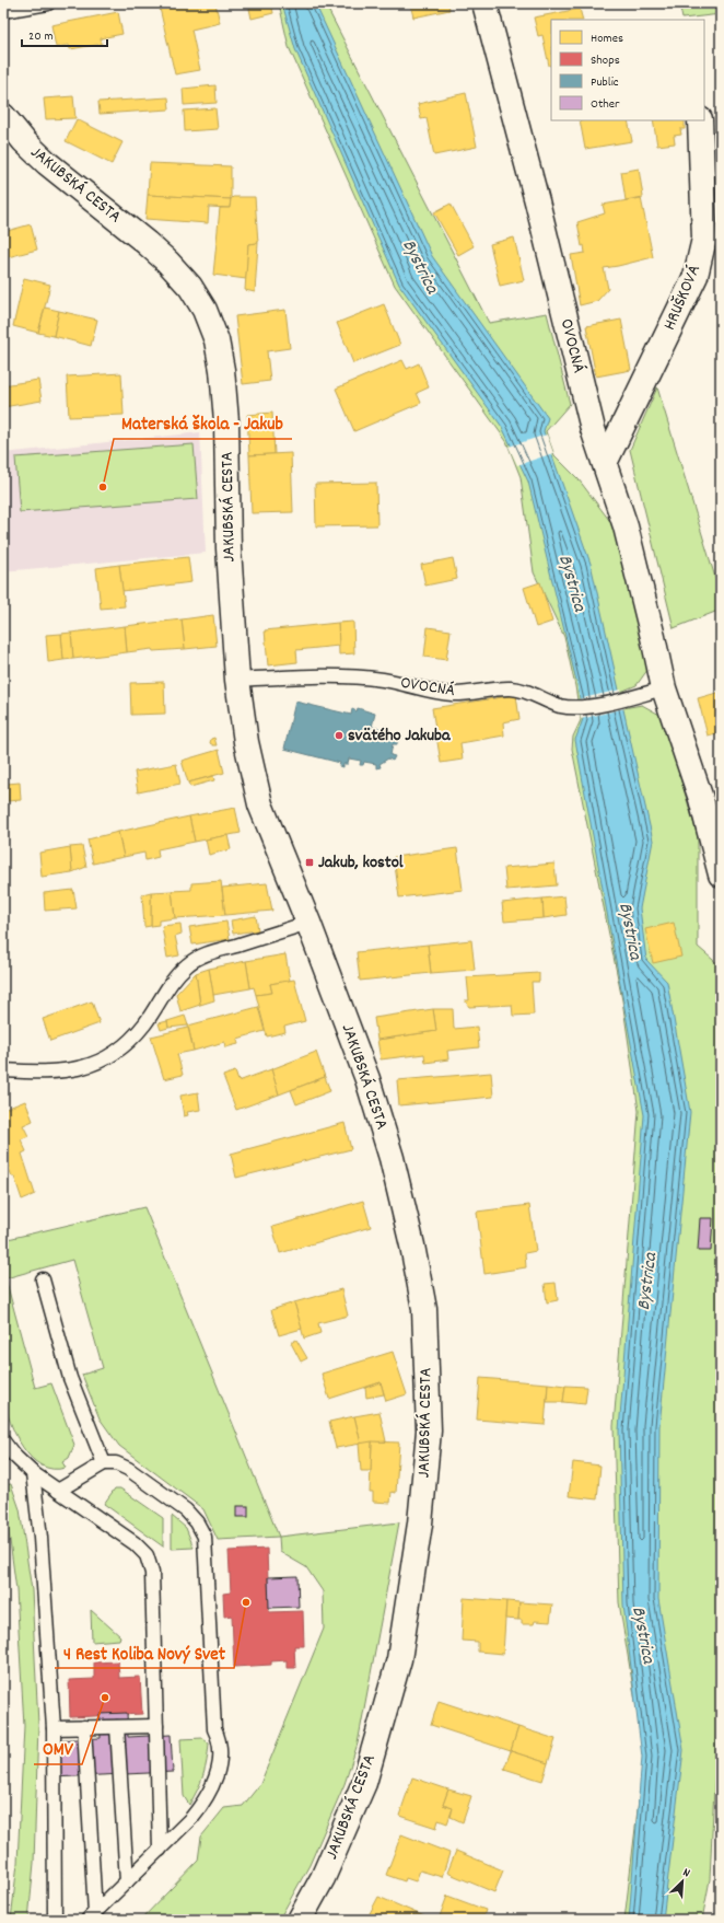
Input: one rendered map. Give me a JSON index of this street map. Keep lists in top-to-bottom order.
{
  "streets": {
    "street": ["JAKUBSKÁ CESTA", "HRUŠKOVÁ", "OVOCNÁ"]
  },
  "crossings": [
    ["JAKUBSKÁ CESTA", "OVOCNÁ"],
    ["HRUŠKOVÁ", "OVOCNÁ"]
  ],
  "water": ["Bystrica"],
  "places": {
    "other": [
      "Materská škola - Jakub",
      "svätého Jakuba",
      "4 Rest Koliba Nový Svet",
      "OMV"
    ],
    "transit": ["Jakub, kostol"]
  },
  "legend": [
    "Homes",
    "Shops",
    "Public",
    "Other"
  ],
  "scale_bar": "20 m",
  "north": "top right"
}
